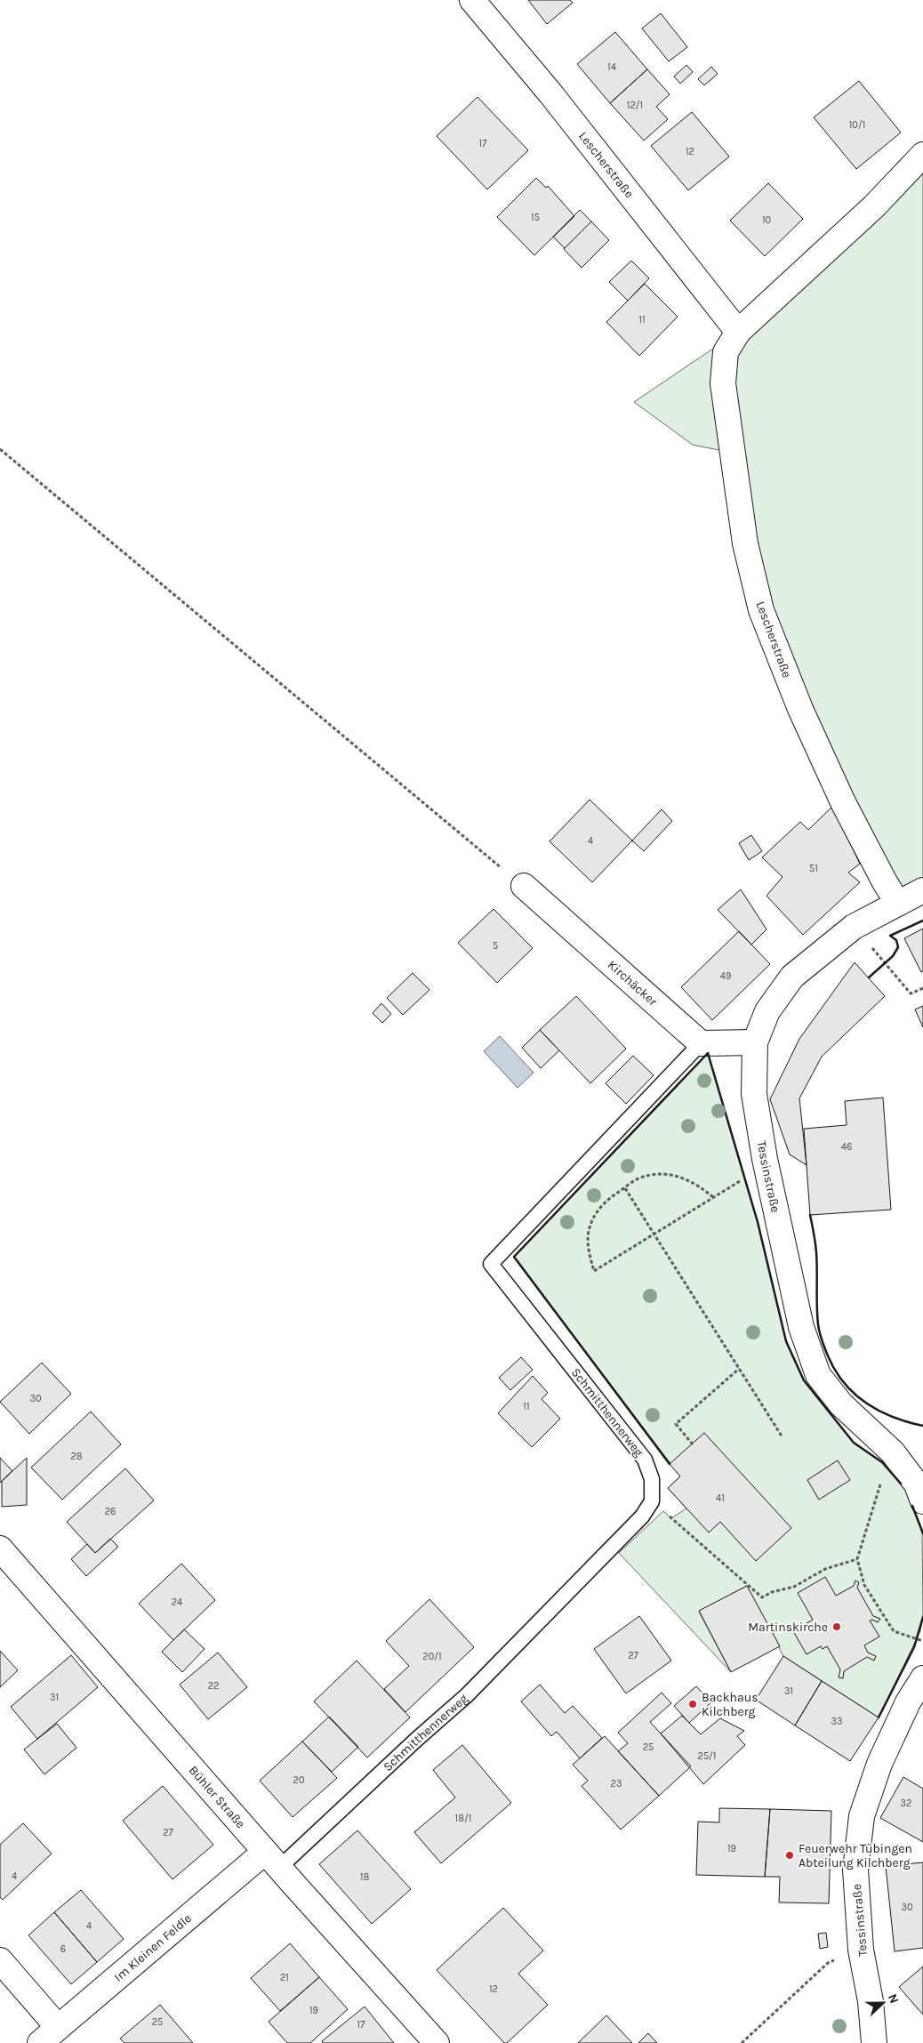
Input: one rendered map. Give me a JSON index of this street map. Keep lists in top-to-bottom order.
{
  "streets": {
    "street": [
      "Lescherstraße",
      "Kirchäcker",
      "Tessinstraße",
      "Bühler Straße",
      "Im Kleinen Feldle"
    ],
    "lane": ["Schmitthennerweg"]
  },
  "crossings": [
    ["Lescherstraße", "Tessinstraße"],
    ["Kirchäcker", "Schmitthennerweg"],
    ["Schmitthennerweg", "Bühler Straße"],
    ["Schmitthennerweg", "Im Kleinen Feldle"],
    ["Bühler Straße", "Im Kleinen Feldle"]
  ],
  "places": ["Martinskirche", "Backhaus Kilchberg", "Feuerwehr Tübingen Abteilung Kilchberg"],
  "house_numbers": [
    "14",
    "12/1",
    "10/1",
    "17",
    "12",
    "15",
    "10",
    "11",
    "4",
    "51",
    "5",
    "49",
    "46",
    "30",
    "11",
    "28",
    "41",
    "26",
    "24",
    "27",
    "20/1",
    "22",
    "31",
    "31",
    "33",
    "25",
    "25/1",
    "20",
    "23",
    "32",
    "18/1",
    "27",
    "19",
    "4",
    "18",
    "30",
    "4",
    "6",
    "21",
    "12",
    "19",
    "25",
    "17"
  ],
  "north": "right"
}
